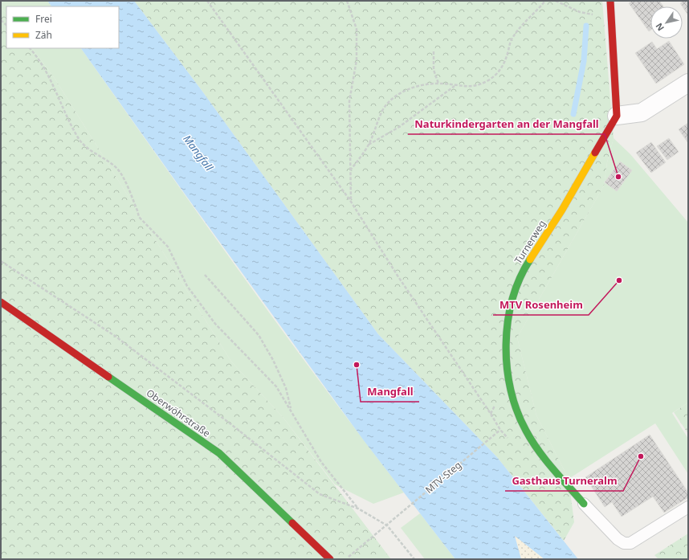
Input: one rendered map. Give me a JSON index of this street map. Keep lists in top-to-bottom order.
{
  "streets": {
    "street": ["Turnerweg", "Oberwöhrstraße"],
    "path": ["MTV-Steg"]
  },
  "water": ["Mangfall"],
  "places": [
    "Naturkindergarten an der Mangfall",
    "MTV Rosenheim",
    "Mangfall",
    "Gasthaus Turneralm"
  ],
  "legend": ["Frei", "Zäh"],
  "north": "bottom left"
}
